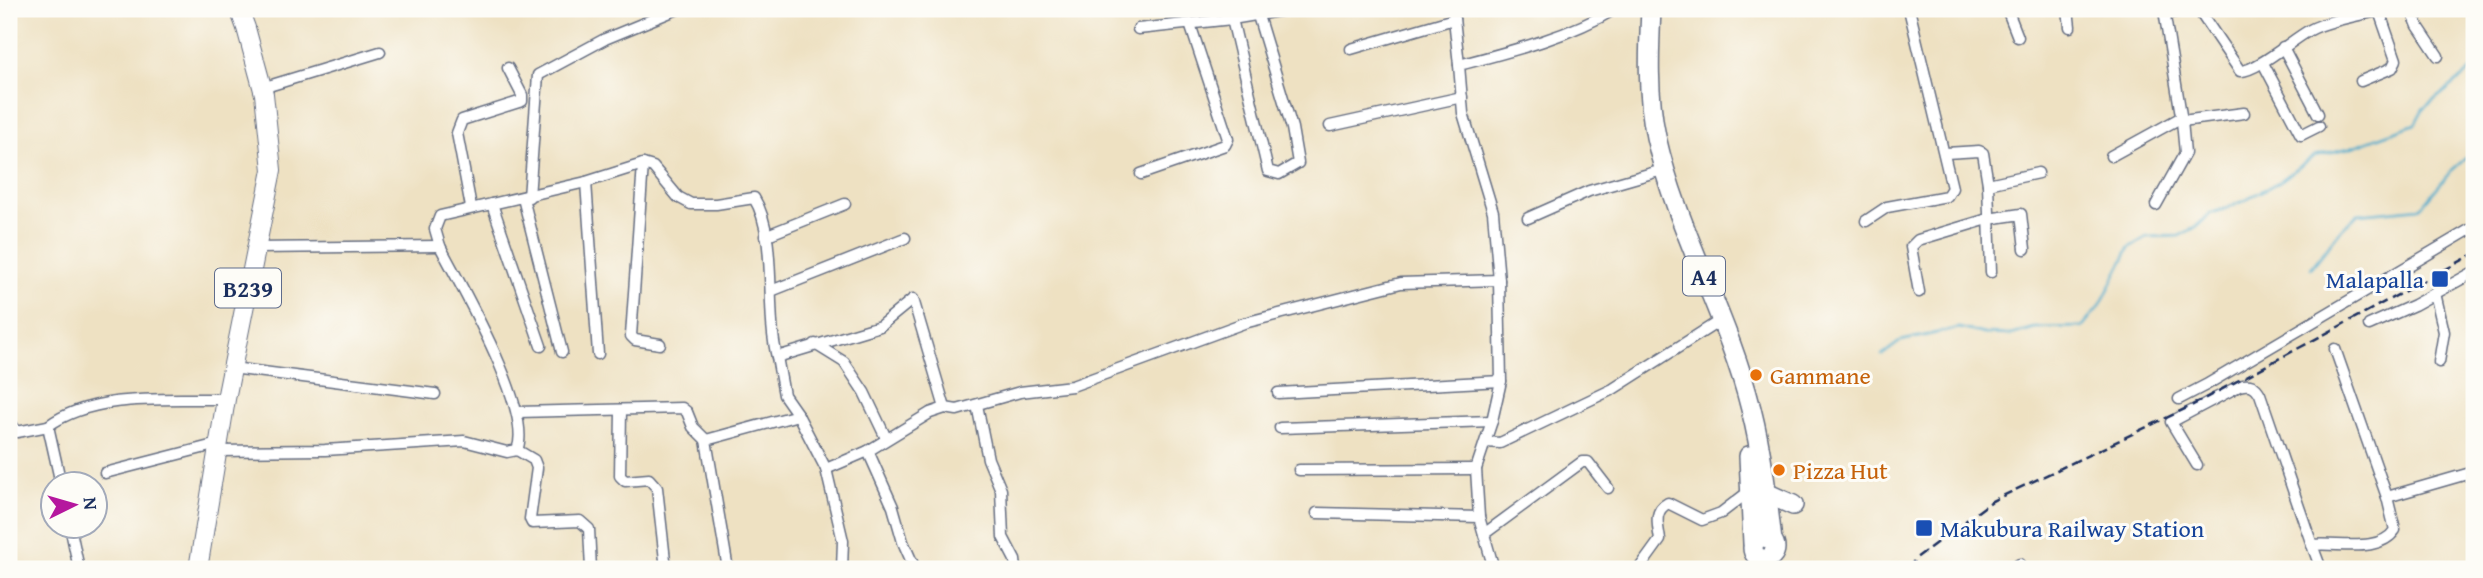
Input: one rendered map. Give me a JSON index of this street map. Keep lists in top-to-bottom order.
{
  "streets": {
    "highway": ["A4"],
    "main road": ["B239"]
  },
  "places": {
    "transit": ["Malapalla", "Makubura Railway Station"],
    "other": ["Gammane", "Pizza Hut"]
  },
  "north": "right"
}
